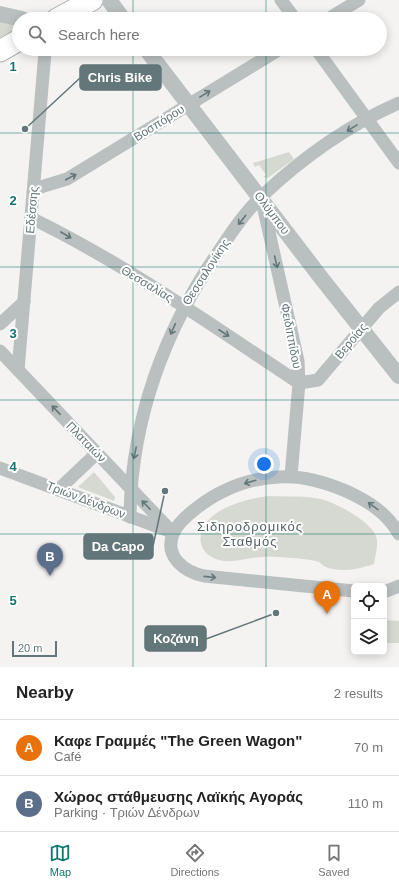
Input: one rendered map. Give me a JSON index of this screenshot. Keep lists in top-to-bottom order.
{
  "streets": {
    "street": [
      "Βοσπόρου",
      "Εδέσσης",
      "Ολύμπου",
      "Θεσσαλονίκης",
      "Θεσσαλίας",
      "Φειδιππίδου",
      "Βεροίας",
      "Πλαταιών",
      "Τριών Δένδρων"
    ]
  },
  "crossings": [
    ["Βοσπόρου", "Εδέσσης"],
    ["Βοσπόρου", "Ολύμπου"],
    ["Εδέσσης", "Θεσσαλίας"],
    ["Εδέσσης", "Πλαταιών"],
    ["Ολύμπου", "Θεσσαλονίκης"],
    ["Ολύμπου", "Φειδιππίδου"],
    ["Ολύμπου", "Βεροίας"],
    ["Θεσσαλονίκης", "Θεσσαλίας"],
    ["Θεσσαλονίκης", "Φειδιππίδου"],
    ["Θεσσαλονίκης", "Πλαταιών"],
    ["Θεσσαλονίκης", "Τριών Δένδρων"],
    ["Θεσσαλίας", "Φειδιππίδου"],
    ["Θεσσαλίας", "Βεροίας"],
    ["Φειδιππίδου", "Βεροίας"],
    ["Πλαταιών", "Τριών Δένδρων"]
  ],
  "one_way": [
    "Βοσπόρου",
    "Θεσσαλονίκης",
    "Θεσσαλίας",
    "Φειδιππίδου",
    "Πλαταιών"
  ],
  "districts": ["Σιδηροδρομικός Σταθμός"],
  "places": ["Chris Bike", "Da Capo", "Κοζάνη"],
  "scale_bar": "20 m",
  "page": {
    "search": "Search here",
    "pins": ["B", "A"],
    "scale": "20 m",
    "heading": ["Nearby", "2 results"],
    "list": [
      {
        "mark": "A",
        "name": "Καφε Γραμμές \"The Green Wagon\"",
        "note": "Café",
        "value": "70 m"
      },
      {
        "mark": "B",
        "name": "Χώρος στάθμευσης Λαϊκής Αγοράς",
        "note": "Parking · Τριών Δένδρων",
        "value": "110 m"
      }
    ],
    "nav": ["Map", "Directions", "Saved"]
  },
  "grid": {
    "rows": [
      "1",
      "2",
      "3",
      "4",
      "5"
    ]
  }
}
